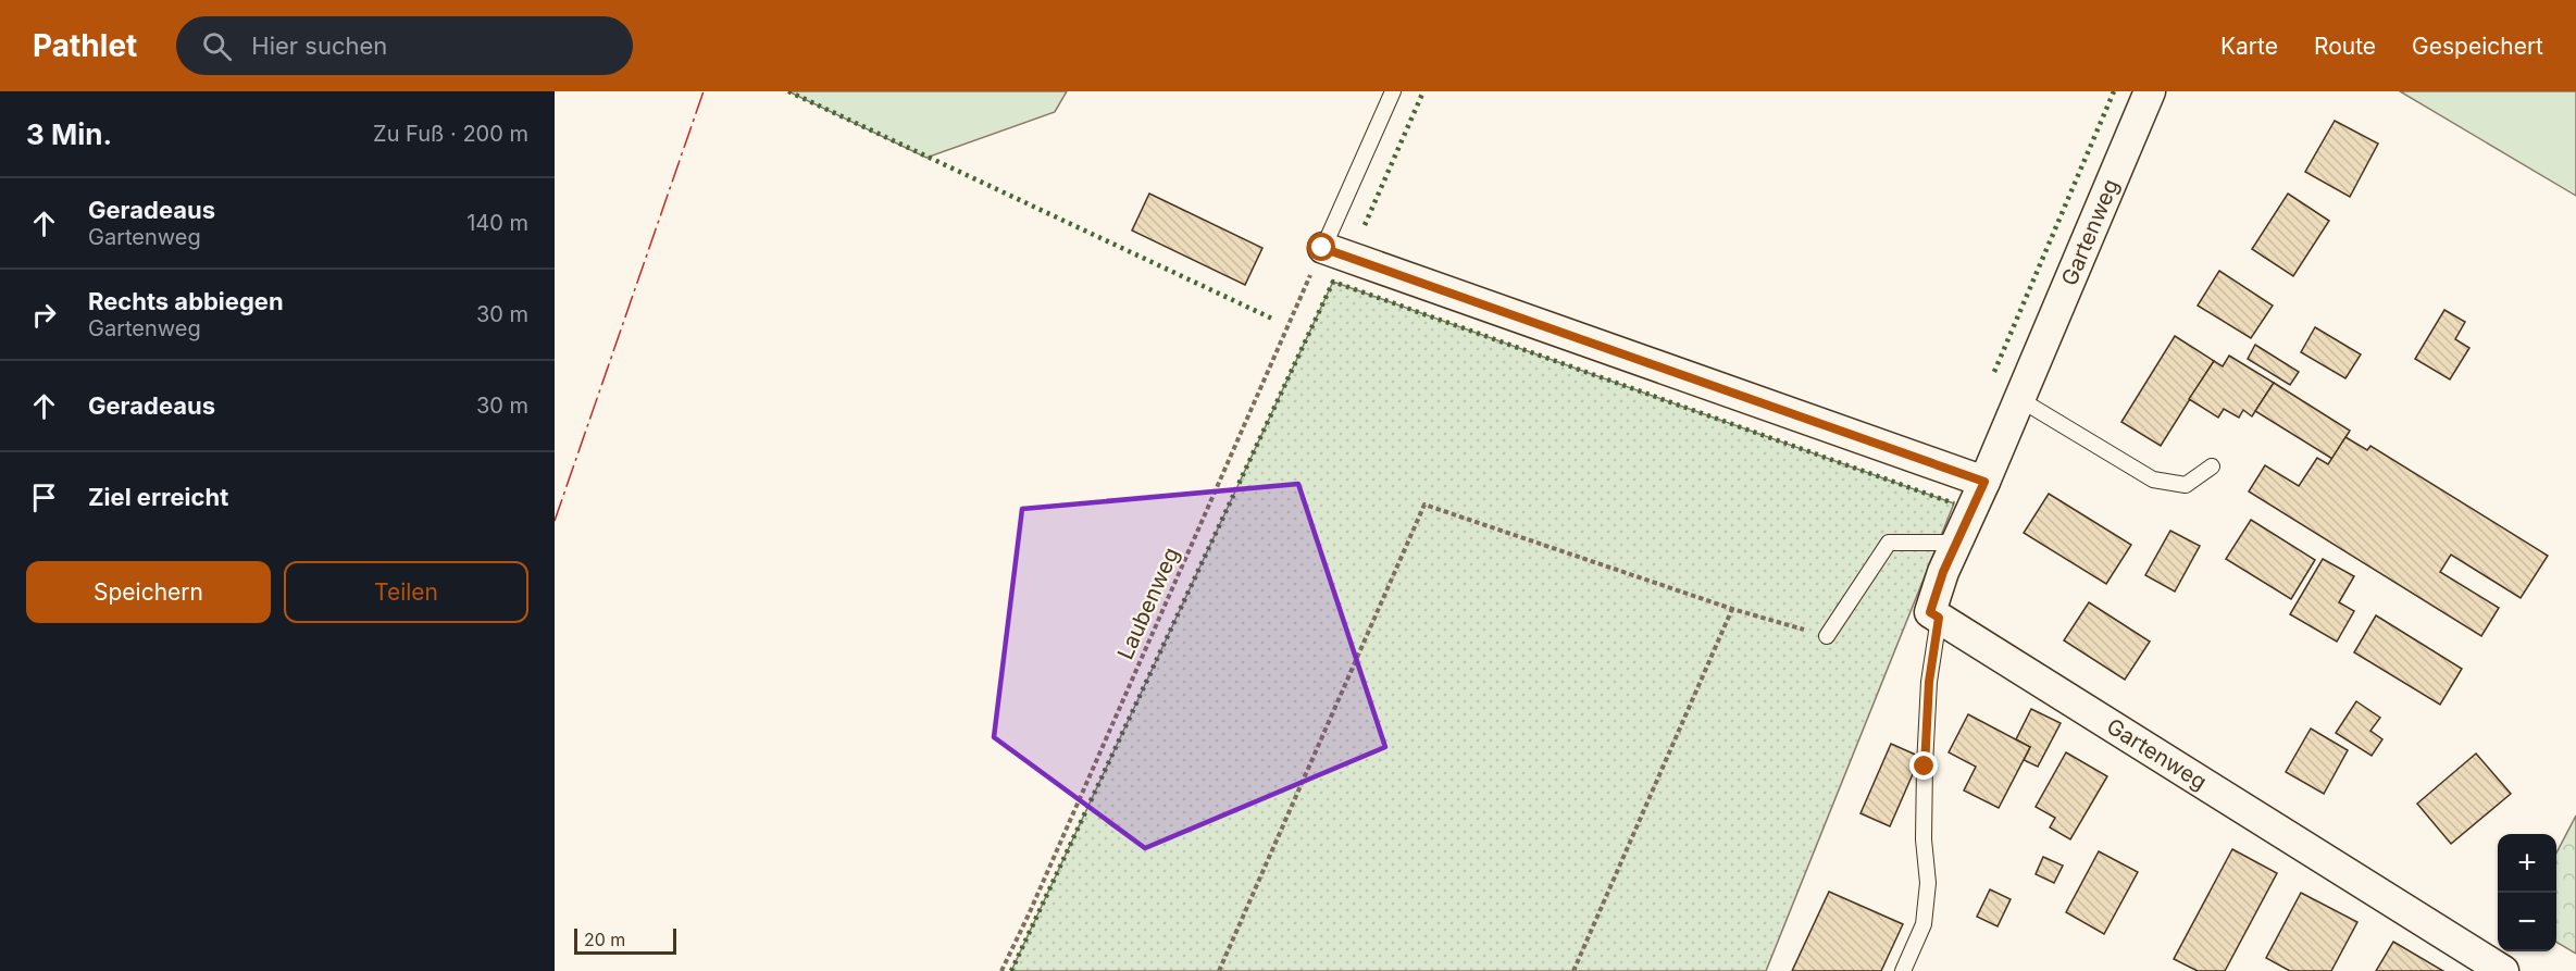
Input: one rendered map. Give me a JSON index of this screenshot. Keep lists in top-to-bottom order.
{
  "streets": {
    "street": ["Gartenweg"],
    "path": ["Laubenweg"]
  },
  "scale_bar": "20 m",
  "page": {
    "header": "Pathlet",
    "search": "Hier suchen",
    "nav": ["Karte", "Route", "Gespeichert"],
    "heading": ["3 Min.", "Zu Fuß · 200 m"],
    "list": [
      ["Geradeaus", "Gartenweg", "140 m"],
      ["Rechts abbiegen", "Gartenweg", "30 m"],
      ["Geradeaus", "30 m"],
      "Ziel erreicht"
    ],
    "buttons": ["Speichern", "Teilen"],
    "map_buttons": ["+", "−"],
    "scale": "20 m"
  }
}
